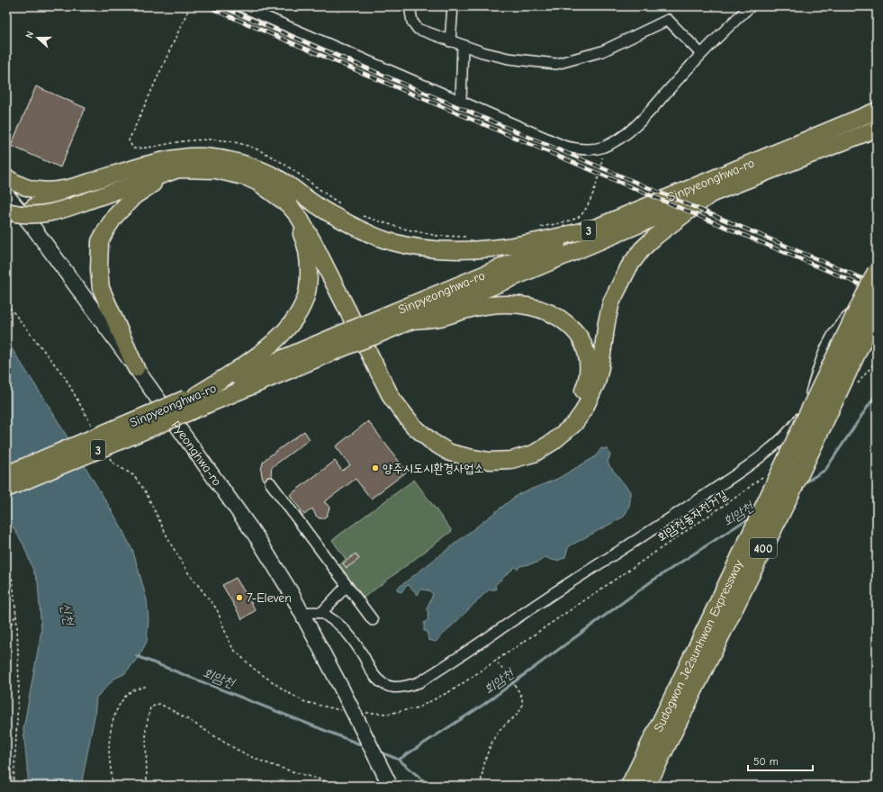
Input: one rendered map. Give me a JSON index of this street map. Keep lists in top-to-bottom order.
{
  "streets": {
    "highway": [
      "Sinpyeonghwa-ro",
      "3",
      "400",
      "Sudogwon Je2sunhwan Expressway"
    ],
    "main road": ["Pyeonghwa-ro"],
    "path": ["회암천동자전거길"]
  },
  "water": ["회암천", "신천"],
  "places": ["양주시도시환경사업소", "7-Eleven"],
  "scale_bar": "50 m",
  "north": "left"
}
